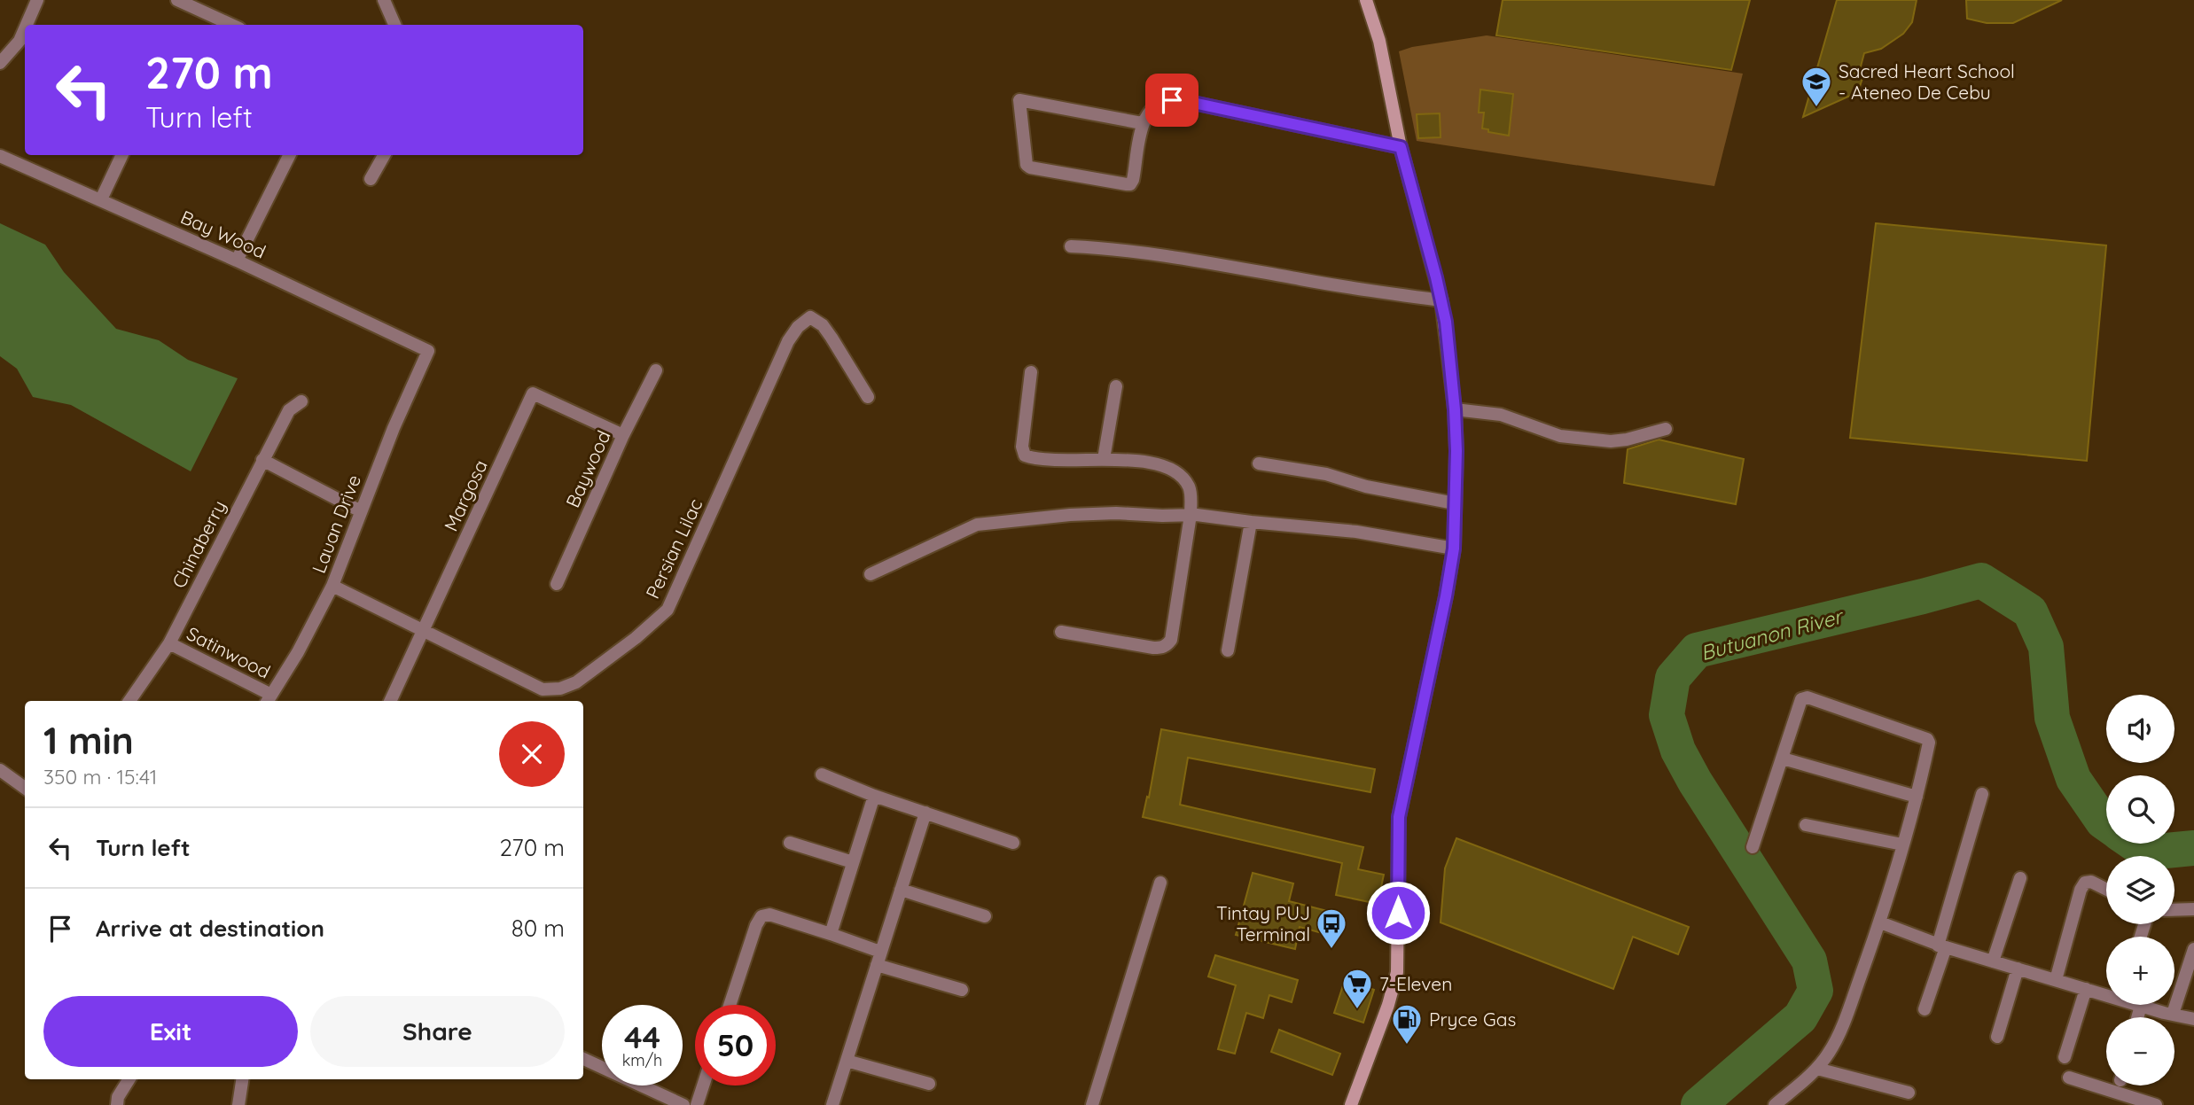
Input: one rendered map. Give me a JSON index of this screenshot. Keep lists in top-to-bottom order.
{
  "streets": {
    "street": [
      "Bay Wood",
      "Baywood",
      "Margosa",
      "Lauan Drive",
      "Chinaberry",
      "Persian Lilac",
      "Satinwood"
    ]
  },
  "crossings": [
    ["Bay Wood", "Lauan Drive"],
    ["Baywood", "Margosa"],
    ["Margosa", "Persian Lilac"],
    ["Lauan Drive", "Persian Lilac"],
    ["Lauan Drive", "Satinwood"],
    ["Chinaberry", "Satinwood"]
  ],
  "water": ["Butuanon River"],
  "places": {
    "school or university": ["Sacred Heart School - Ateneo De Cebu"],
    "bus stop": ["Tintay PUJ Terminal"],
    "supermarket": ["7-Eleven"],
    "fuel station": ["Pryce Gas"]
  },
  "page": {
    "turn": ["270 m", "Turn left"],
    "map_buttons": ["+", "−"],
    "heading": ["1 min", "350 m · 15:41"],
    "list": [
      {
        "name": "Turn left",
        "value": "270 m"
      },
      {
        "name": "Arrive at destination",
        "value": "80 m"
      }
    ],
    "buttons": ["Exit", "Share"],
    "speed": "44 km/h",
    "limit": "50"
  }
}
